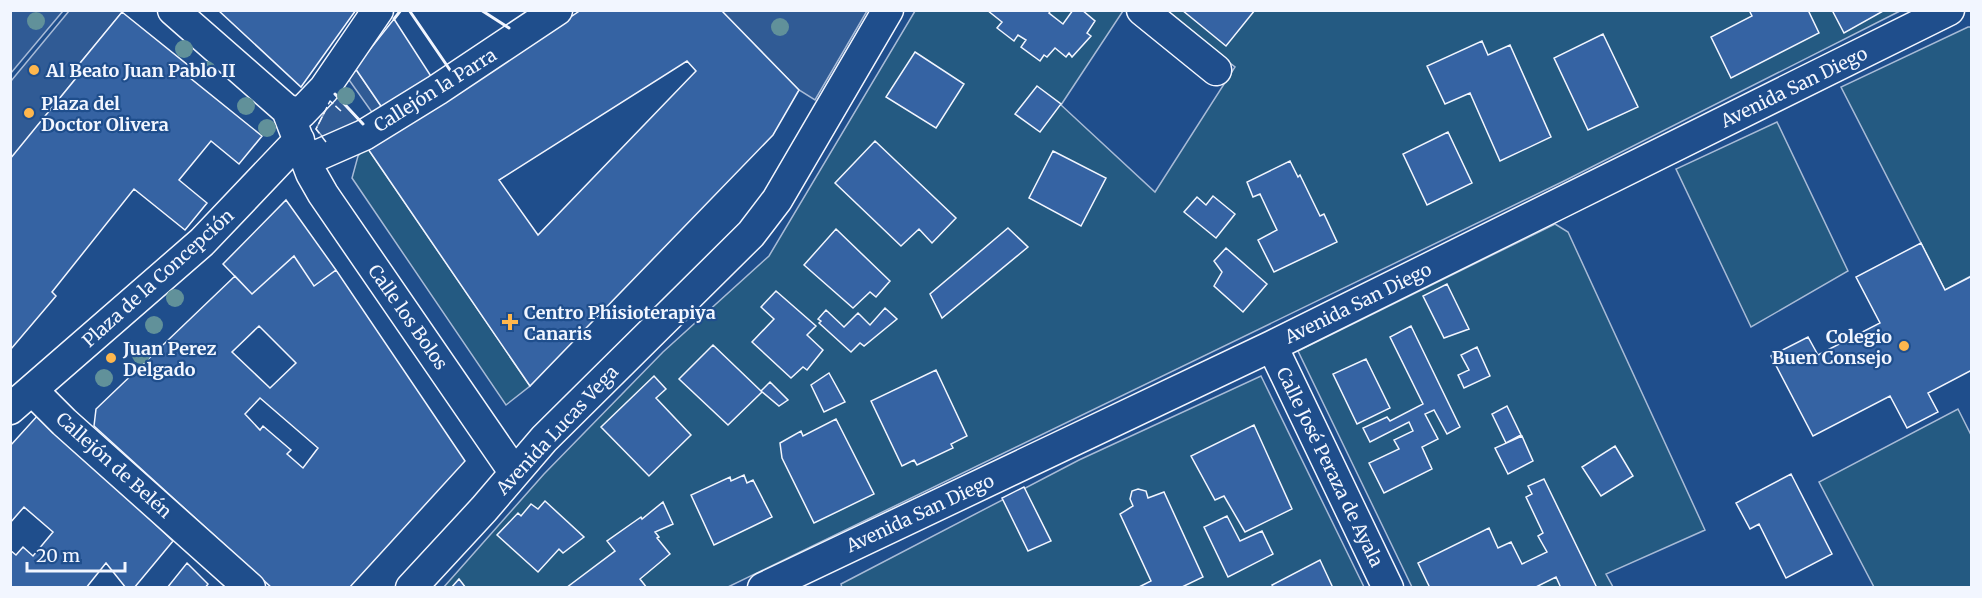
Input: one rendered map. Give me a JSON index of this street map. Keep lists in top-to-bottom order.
{
  "streets": {
    "street": [
      "Avenida San Diego",
      "Callejón la Parra",
      "Plaza de la Concepción",
      "Calle los Bolos",
      "Avenida Lucas Vega",
      "Callejón de Belén",
      "Calle José Peraza de Ayala"
    ]
  },
  "crossings": [
    ["Avenida San Diego", "Calle José Peraza de Ayala"],
    ["Callejón la Parra", "Plaza de la Concepción"],
    ["Callejón la Parra", "Calle los Bolos"],
    ["Plaza de la Concepción", "Calle los Bolos"],
    ["Plaza de la Concepción", "Callejón de Belén"],
    ["Calle los Bolos", "Avenida Lucas Vega"]
  ],
  "places": {
    "other": [
      "Al Beato Juan Pablo II",
      "Plaza del Doctor Olivera",
      "Colegio Buen Consejo",
      "Juan Perez Delgado"
    ],
    "health": ["Centro Phisioterapiya Canaris"]
  },
  "scale_bar": "20 m"
}
